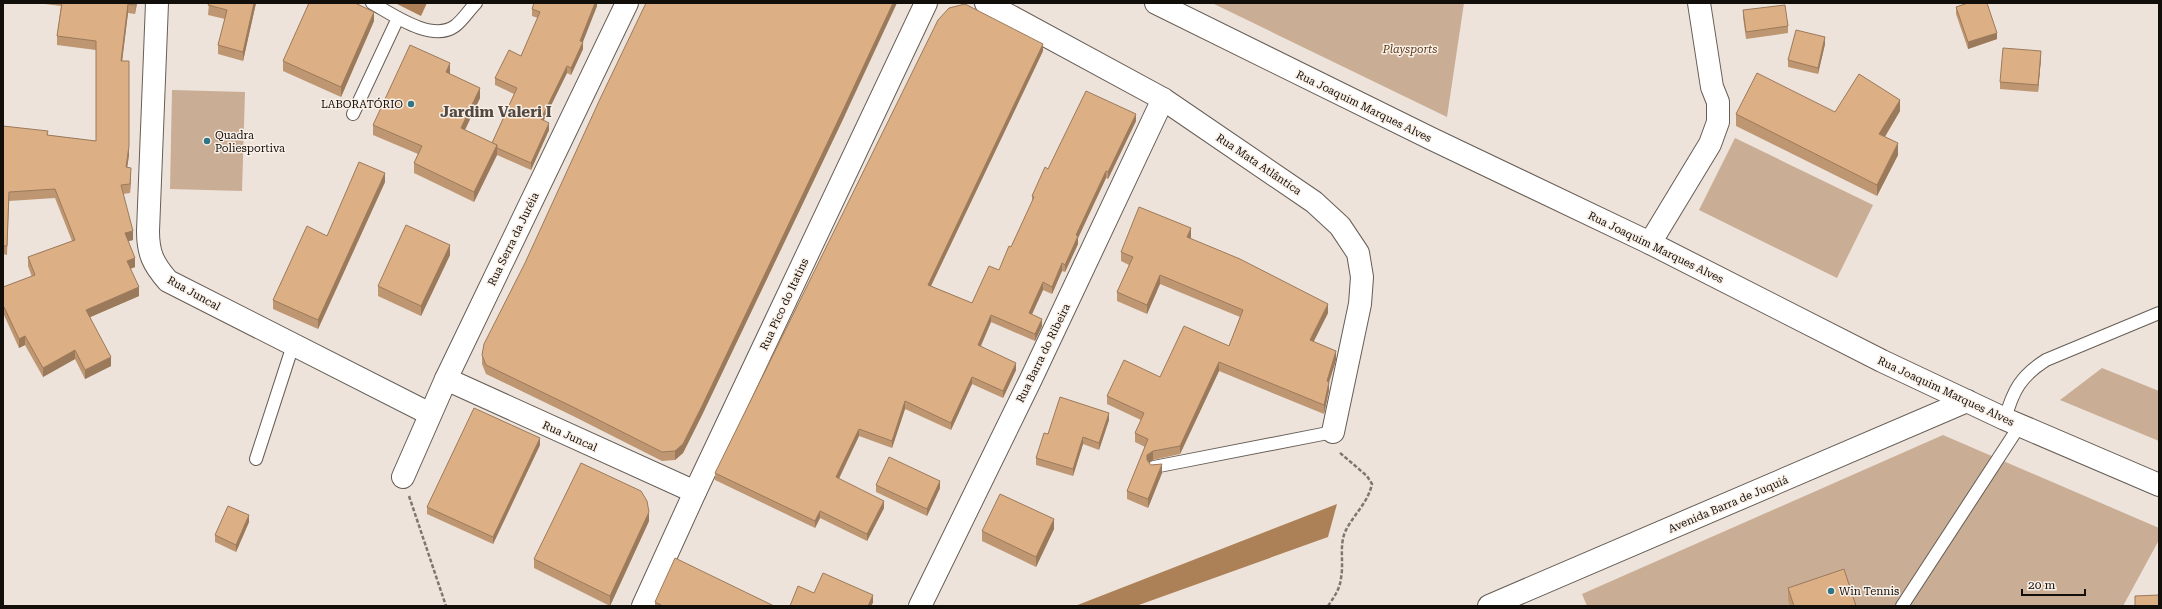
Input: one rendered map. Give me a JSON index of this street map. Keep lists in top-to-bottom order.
{
  "streets": {
    "street": [
      "Rua Joaquim Marques Alves",
      "Rua Mata Atlântica",
      "Rua Serra da Juréia",
      "Rua Juncal",
      "Rua Pico do Itatins",
      "Rua Barra do Ribeira",
      "Avenida Barra de Juquiá"
    ]
  },
  "crossings": [
    ["Rua Joaquim Marques Alves", "Avenida Barra de Juquiá"],
    ["Rua Mata Atlântica", "Rua Barra do Ribeira"],
    ["Rua Serra da Juréia", "Rua Juncal"],
    ["Rua Juncal", "Rua Pico do Itatins"]
  ],
  "districts": ["Jardim Valeri I"],
  "parks": ["Playsports"],
  "places": ["LABORATÓRIO", "Quadra Poliesportiva", "Win Tennis"],
  "scale_bar": "20 m"
}
